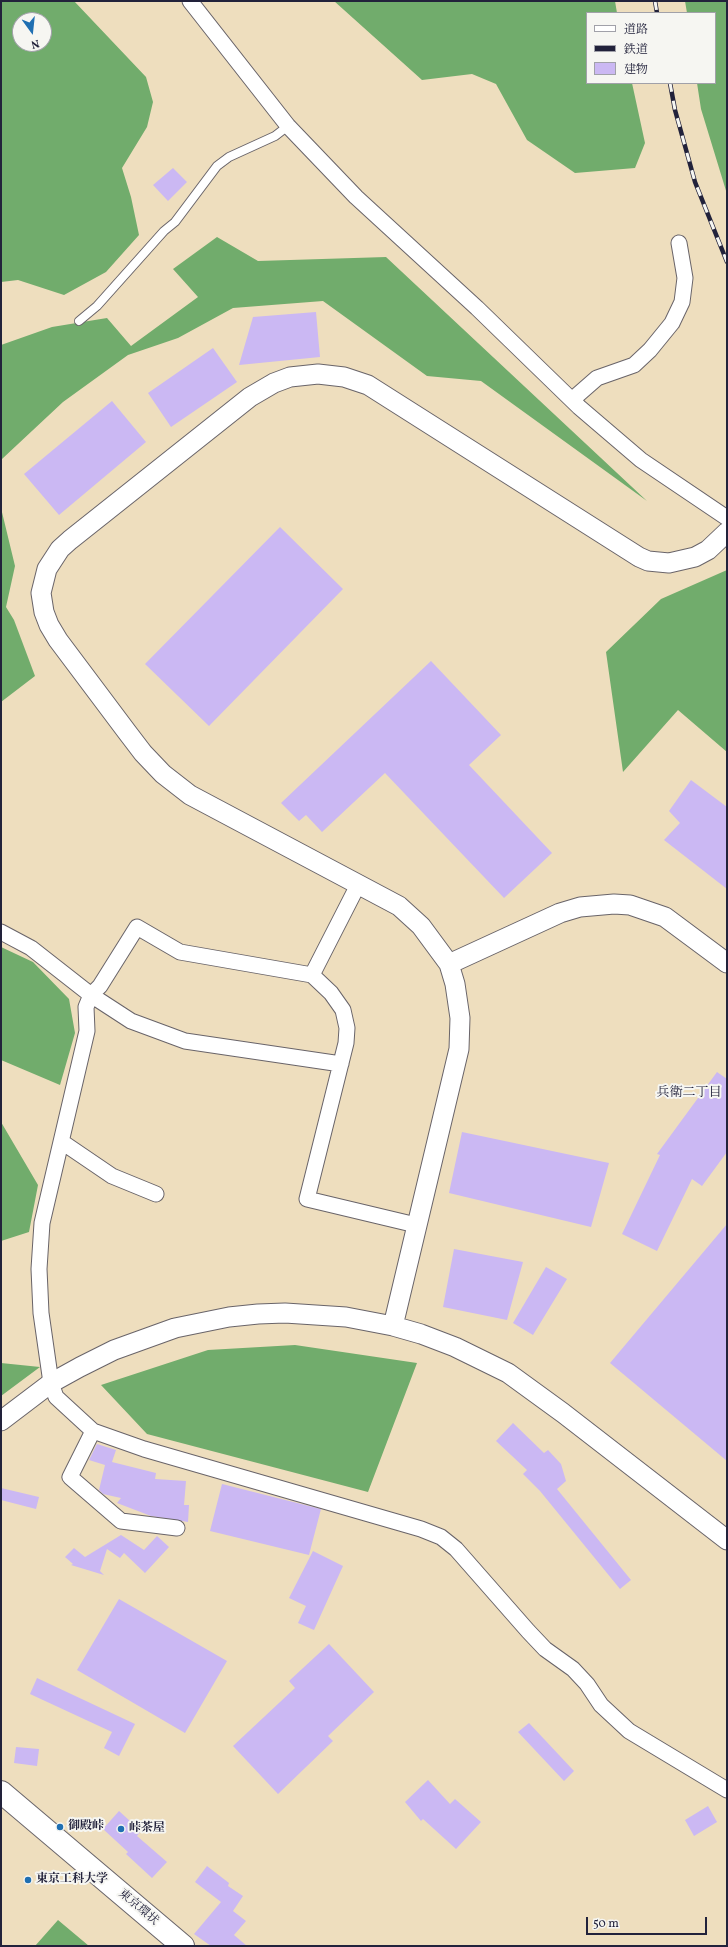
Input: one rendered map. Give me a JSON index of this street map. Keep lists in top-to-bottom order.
{
  "streets": {
    "highway": ["東京環状"]
  },
  "districts": ["兵衛二丁目"],
  "places": ["御殿峠", "峠茶屋", "東京工科大学"],
  "legend": ["道路", "鉄道", "建物"],
  "scale_bar": "50 m",
  "north": "bottom"
}
